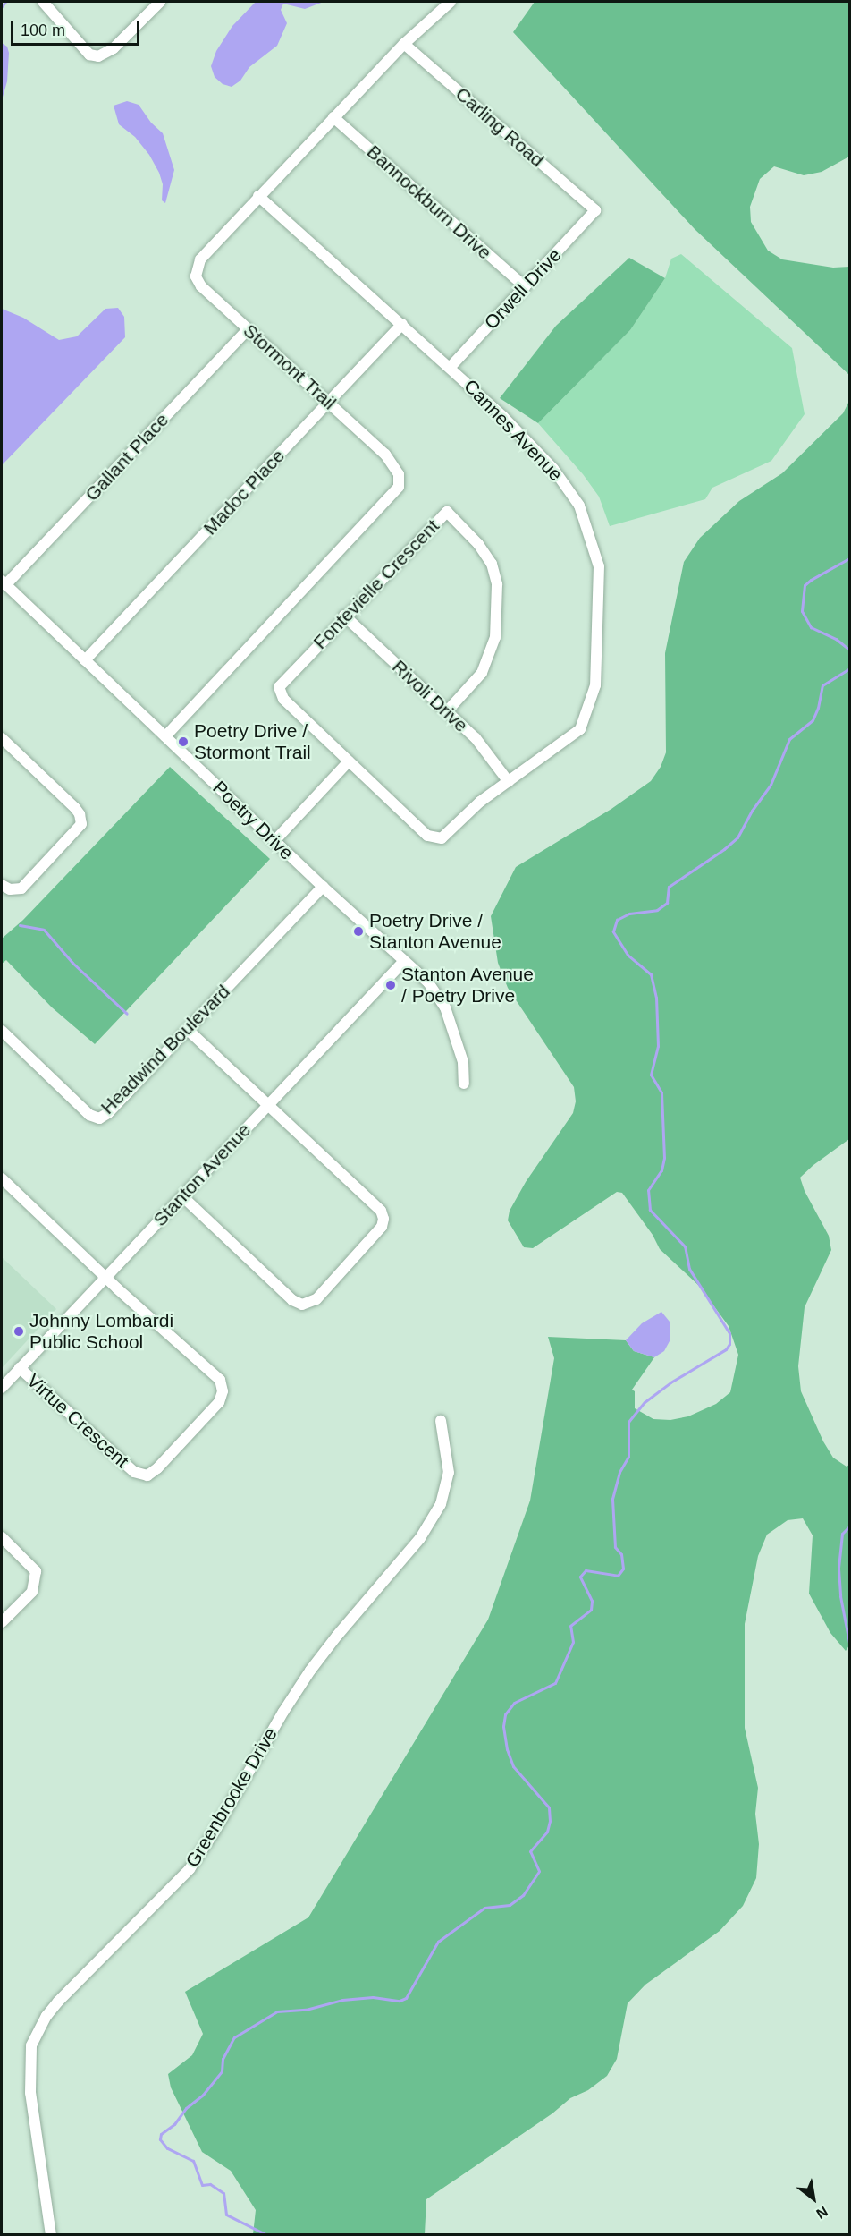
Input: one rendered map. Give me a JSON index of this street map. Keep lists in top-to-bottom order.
{
  "streets": {
    "street": [
      "Carling Road",
      "Bannockburn Drive",
      "Orwell Drive",
      "Stormont Trail",
      "Cannes Avenue",
      "Gallant Place",
      "Madoc Place",
      "Fontevielle Crescent",
      "Rivoli Drive",
      "Poetry Drive",
      "Headwind Boulevard",
      "Stanton Avenue",
      "Virtue Crescent",
      "Greenbrooke Drive"
    ]
  },
  "crossings": [
    ["Carling Road", "Orwell Drive"],
    ["Carling Road", "Stormont Trail"],
    ["Bannockburn Drive", "Orwell Drive"],
    ["Bannockburn Drive", "Stormont Trail"],
    ["Orwell Drive", "Cannes Avenue"],
    ["Stormont Trail", "Cannes Avenue"],
    ["Stormont Trail", "Gallant Place"],
    ["Stormont Trail", "Madoc Place"],
    ["Stormont Trail", "Poetry Drive"],
    ["Cannes Avenue", "Madoc Place"],
    ["Cannes Avenue", "Fontevielle Crescent"],
    ["Cannes Avenue", "Rivoli Drive"],
    ["Gallant Place", "Poetry Drive"],
    ["Madoc Place", "Poetry Drive"],
    ["Fontevielle Crescent", "Rivoli Drive"],
    ["Poetry Drive", "Headwind Boulevard"],
    ["Poetry Drive", "Stanton Avenue"],
    ["Stanton Avenue", "Virtue Crescent"]
  ],
  "places": [
    "Poetry Drive / Stormont Trail",
    "Poetry Drive / Stanton Avenue",
    "Stanton Avenue / Poetry Drive",
    "Johnny Lombardi Public School"
  ],
  "scale_bar": "100 m",
  "north": "bottom right"
}
